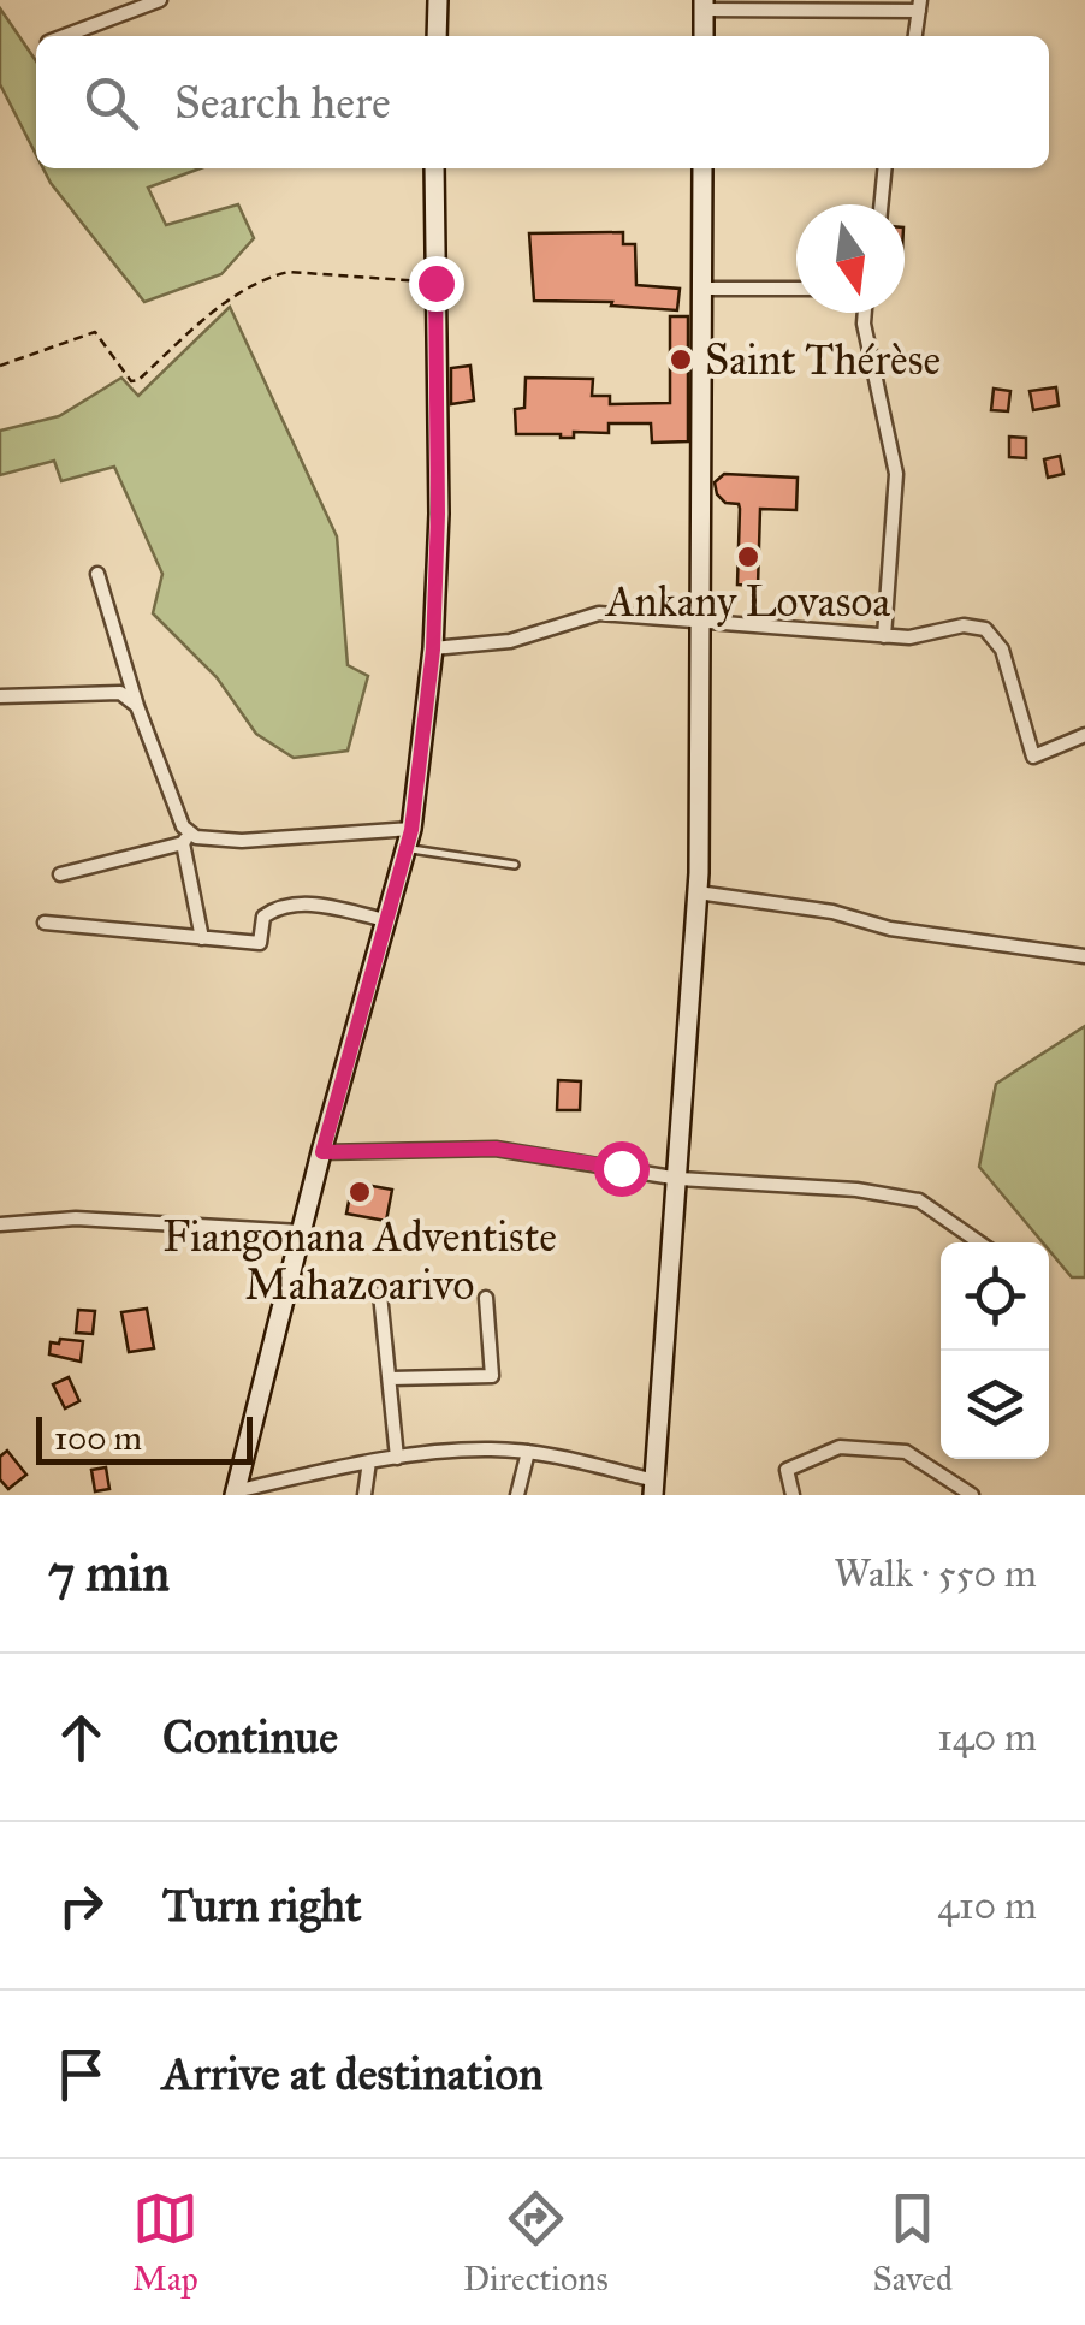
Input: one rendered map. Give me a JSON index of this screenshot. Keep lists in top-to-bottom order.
{
  "places": ["Saint Thérèse", "Ankany Lovasoa", "Fiangonana Adventiste Mahazoarivo"],
  "scale_bar": "100 m",
  "north": "bottom",
  "page": {
    "search": "Search here",
    "scale": "100 m",
    "heading": ["7 min", "Walk · 550 m"],
    "list": [
      ["Continue", "140 m"],
      ["Turn right", "410 m"],
      "Arrive at destination"
    ],
    "nav": ["Map", "Directions", "Saved"]
  }
}
